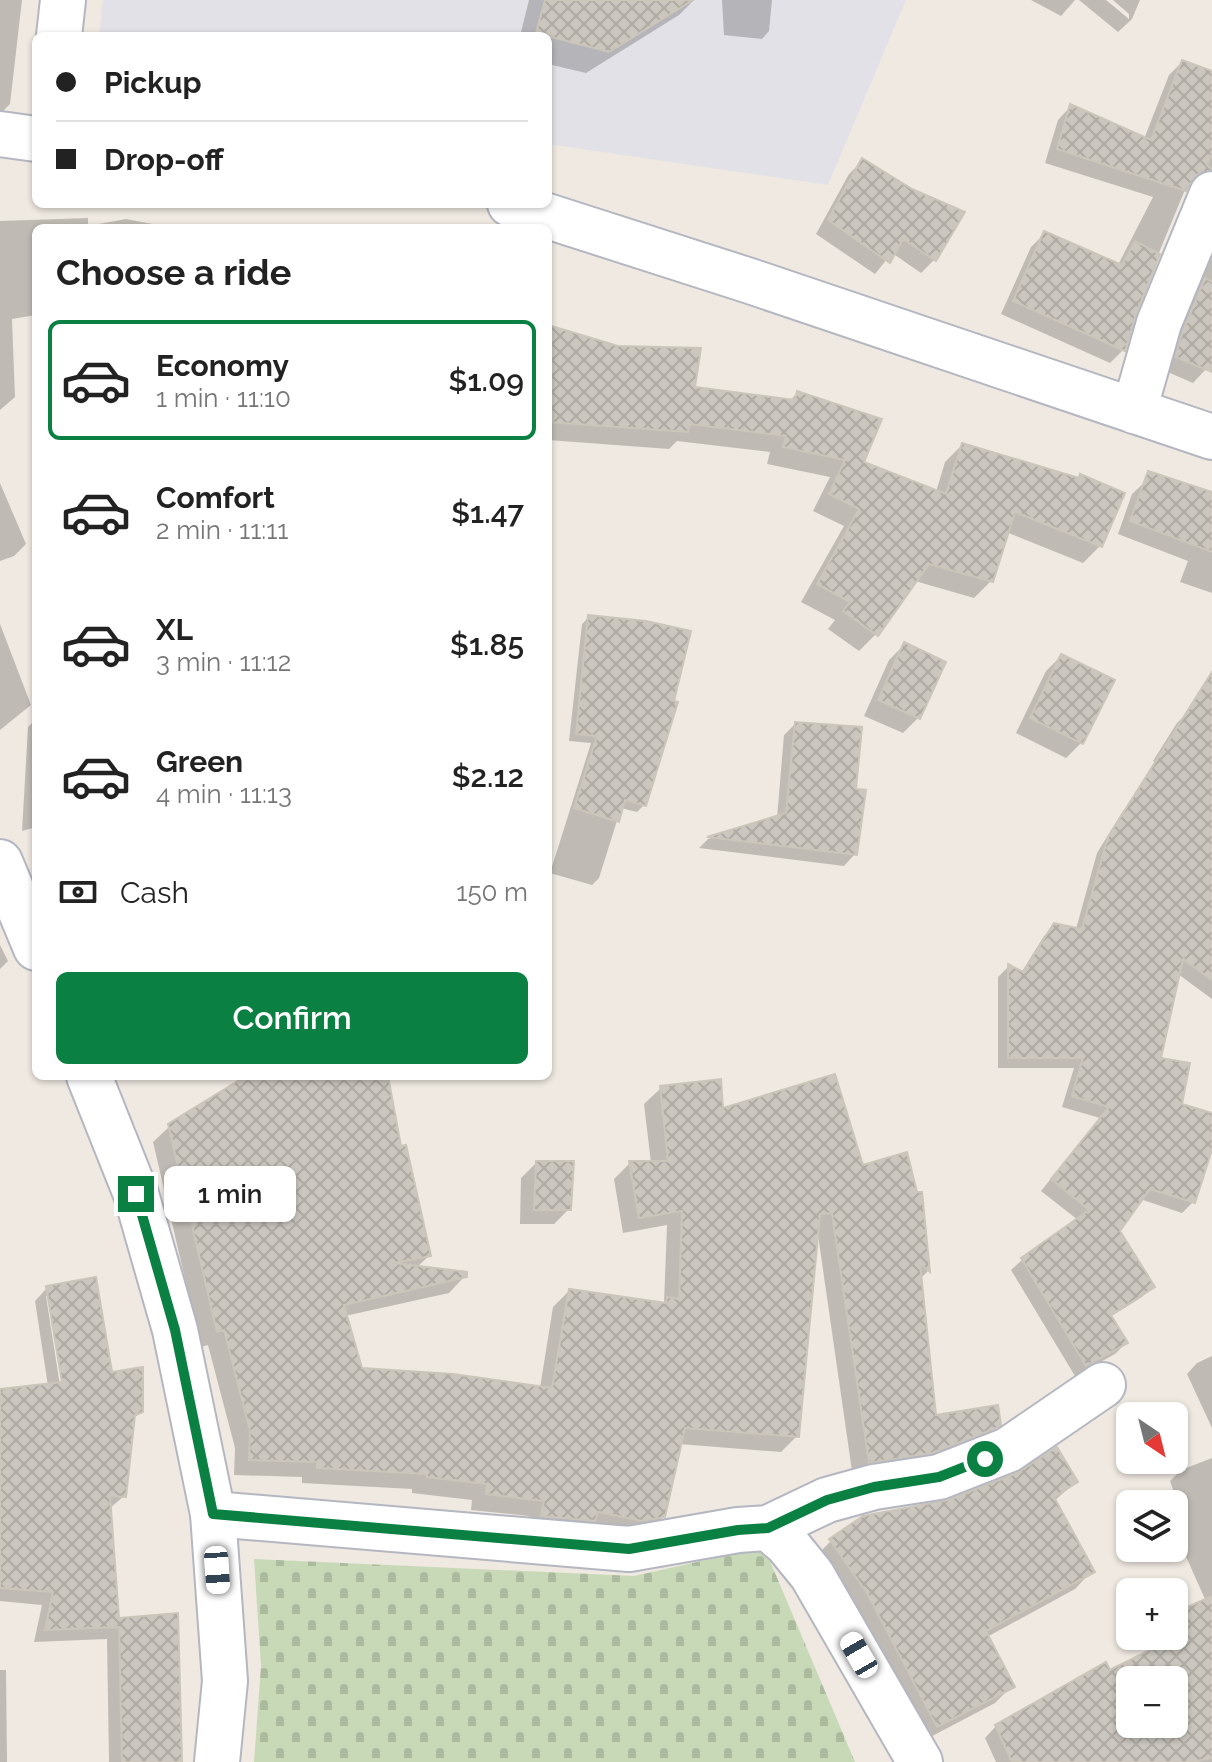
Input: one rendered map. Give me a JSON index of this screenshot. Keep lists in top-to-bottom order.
{
  "north": "bottom right",
  "page": {
    "banner": ["Pickup", "Drop-off"],
    "heading": "Choose a ride",
    "list": [
      {
        "name": "Economy",
        "note": "1 min · 11:10",
        "value": "$1.09"
      },
      {
        "name": "Comfort",
        "note": "2 min · 11:11",
        "value": "$1.47"
      },
      {
        "name": "XL",
        "note": "3 min · 11:12",
        "value": "$1.85"
      },
      {
        "name": "Green",
        "note": "4 min · 11:13",
        "value": "$2.12"
      }
    ],
    "pay": ["Cash", "150 m"],
    "buttons": "Confirm",
    "bubble": "1 min",
    "map_buttons": ["+", "−"]
  }
}
